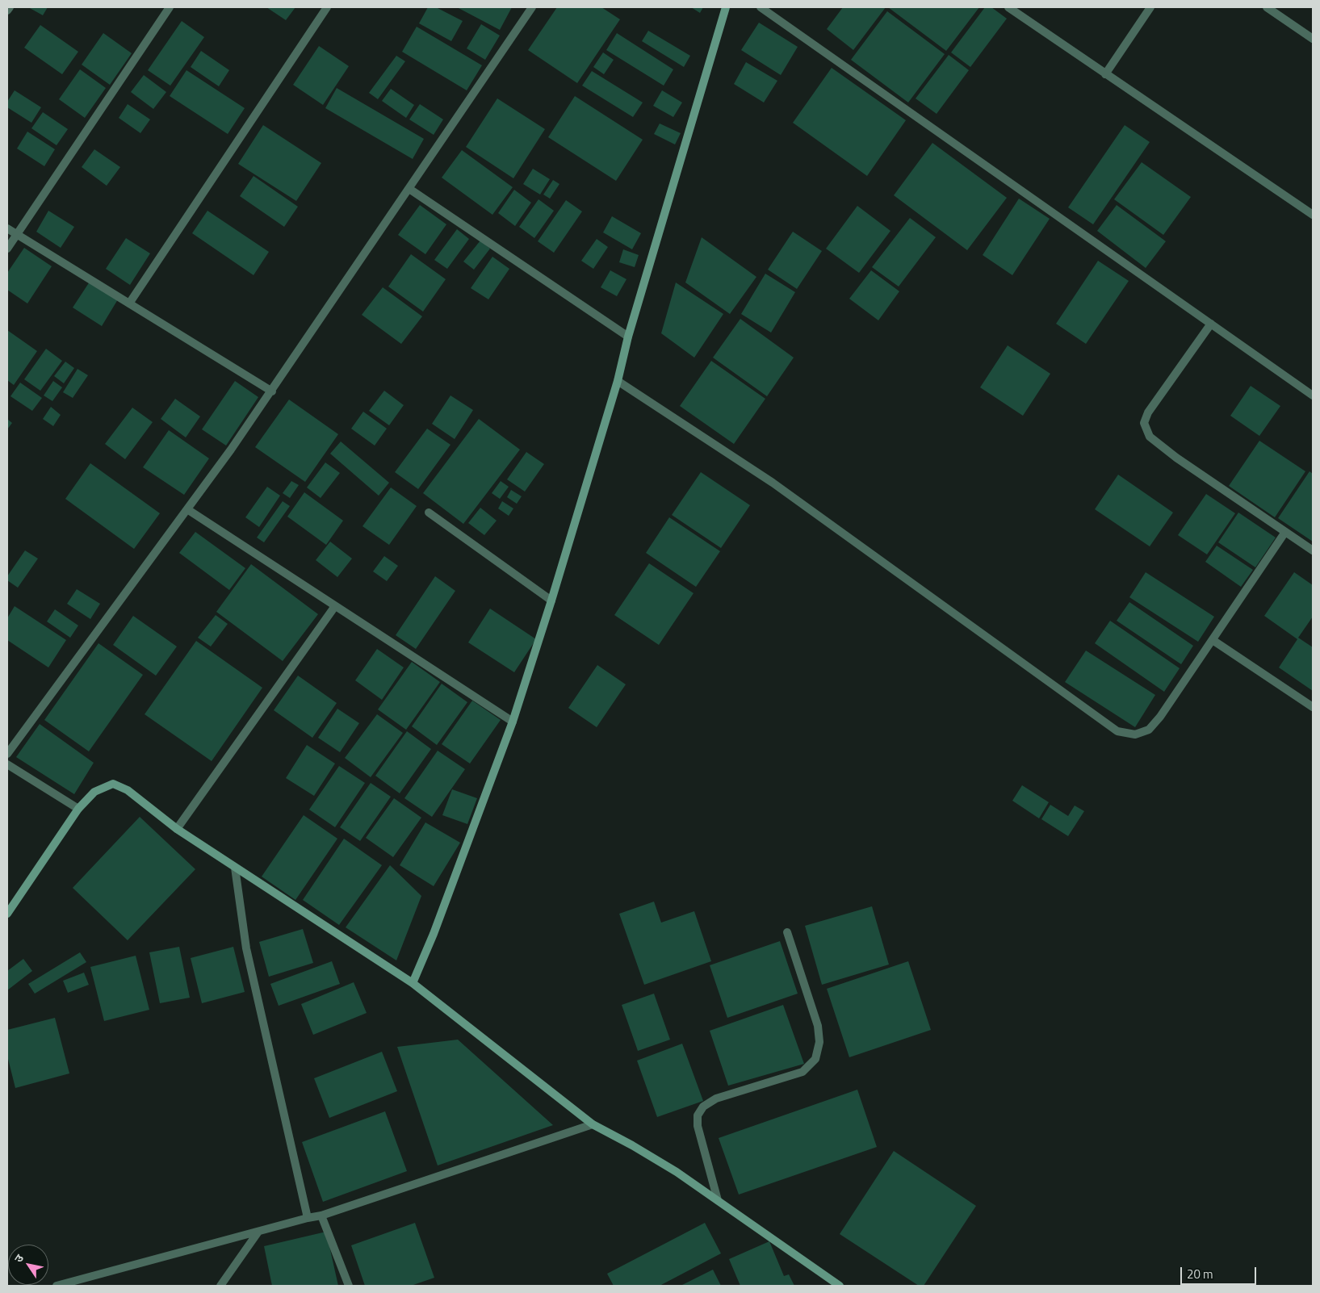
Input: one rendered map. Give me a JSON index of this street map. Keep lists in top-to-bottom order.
{
  "scale_bar": "20 m",
  "north": "top left"
}
